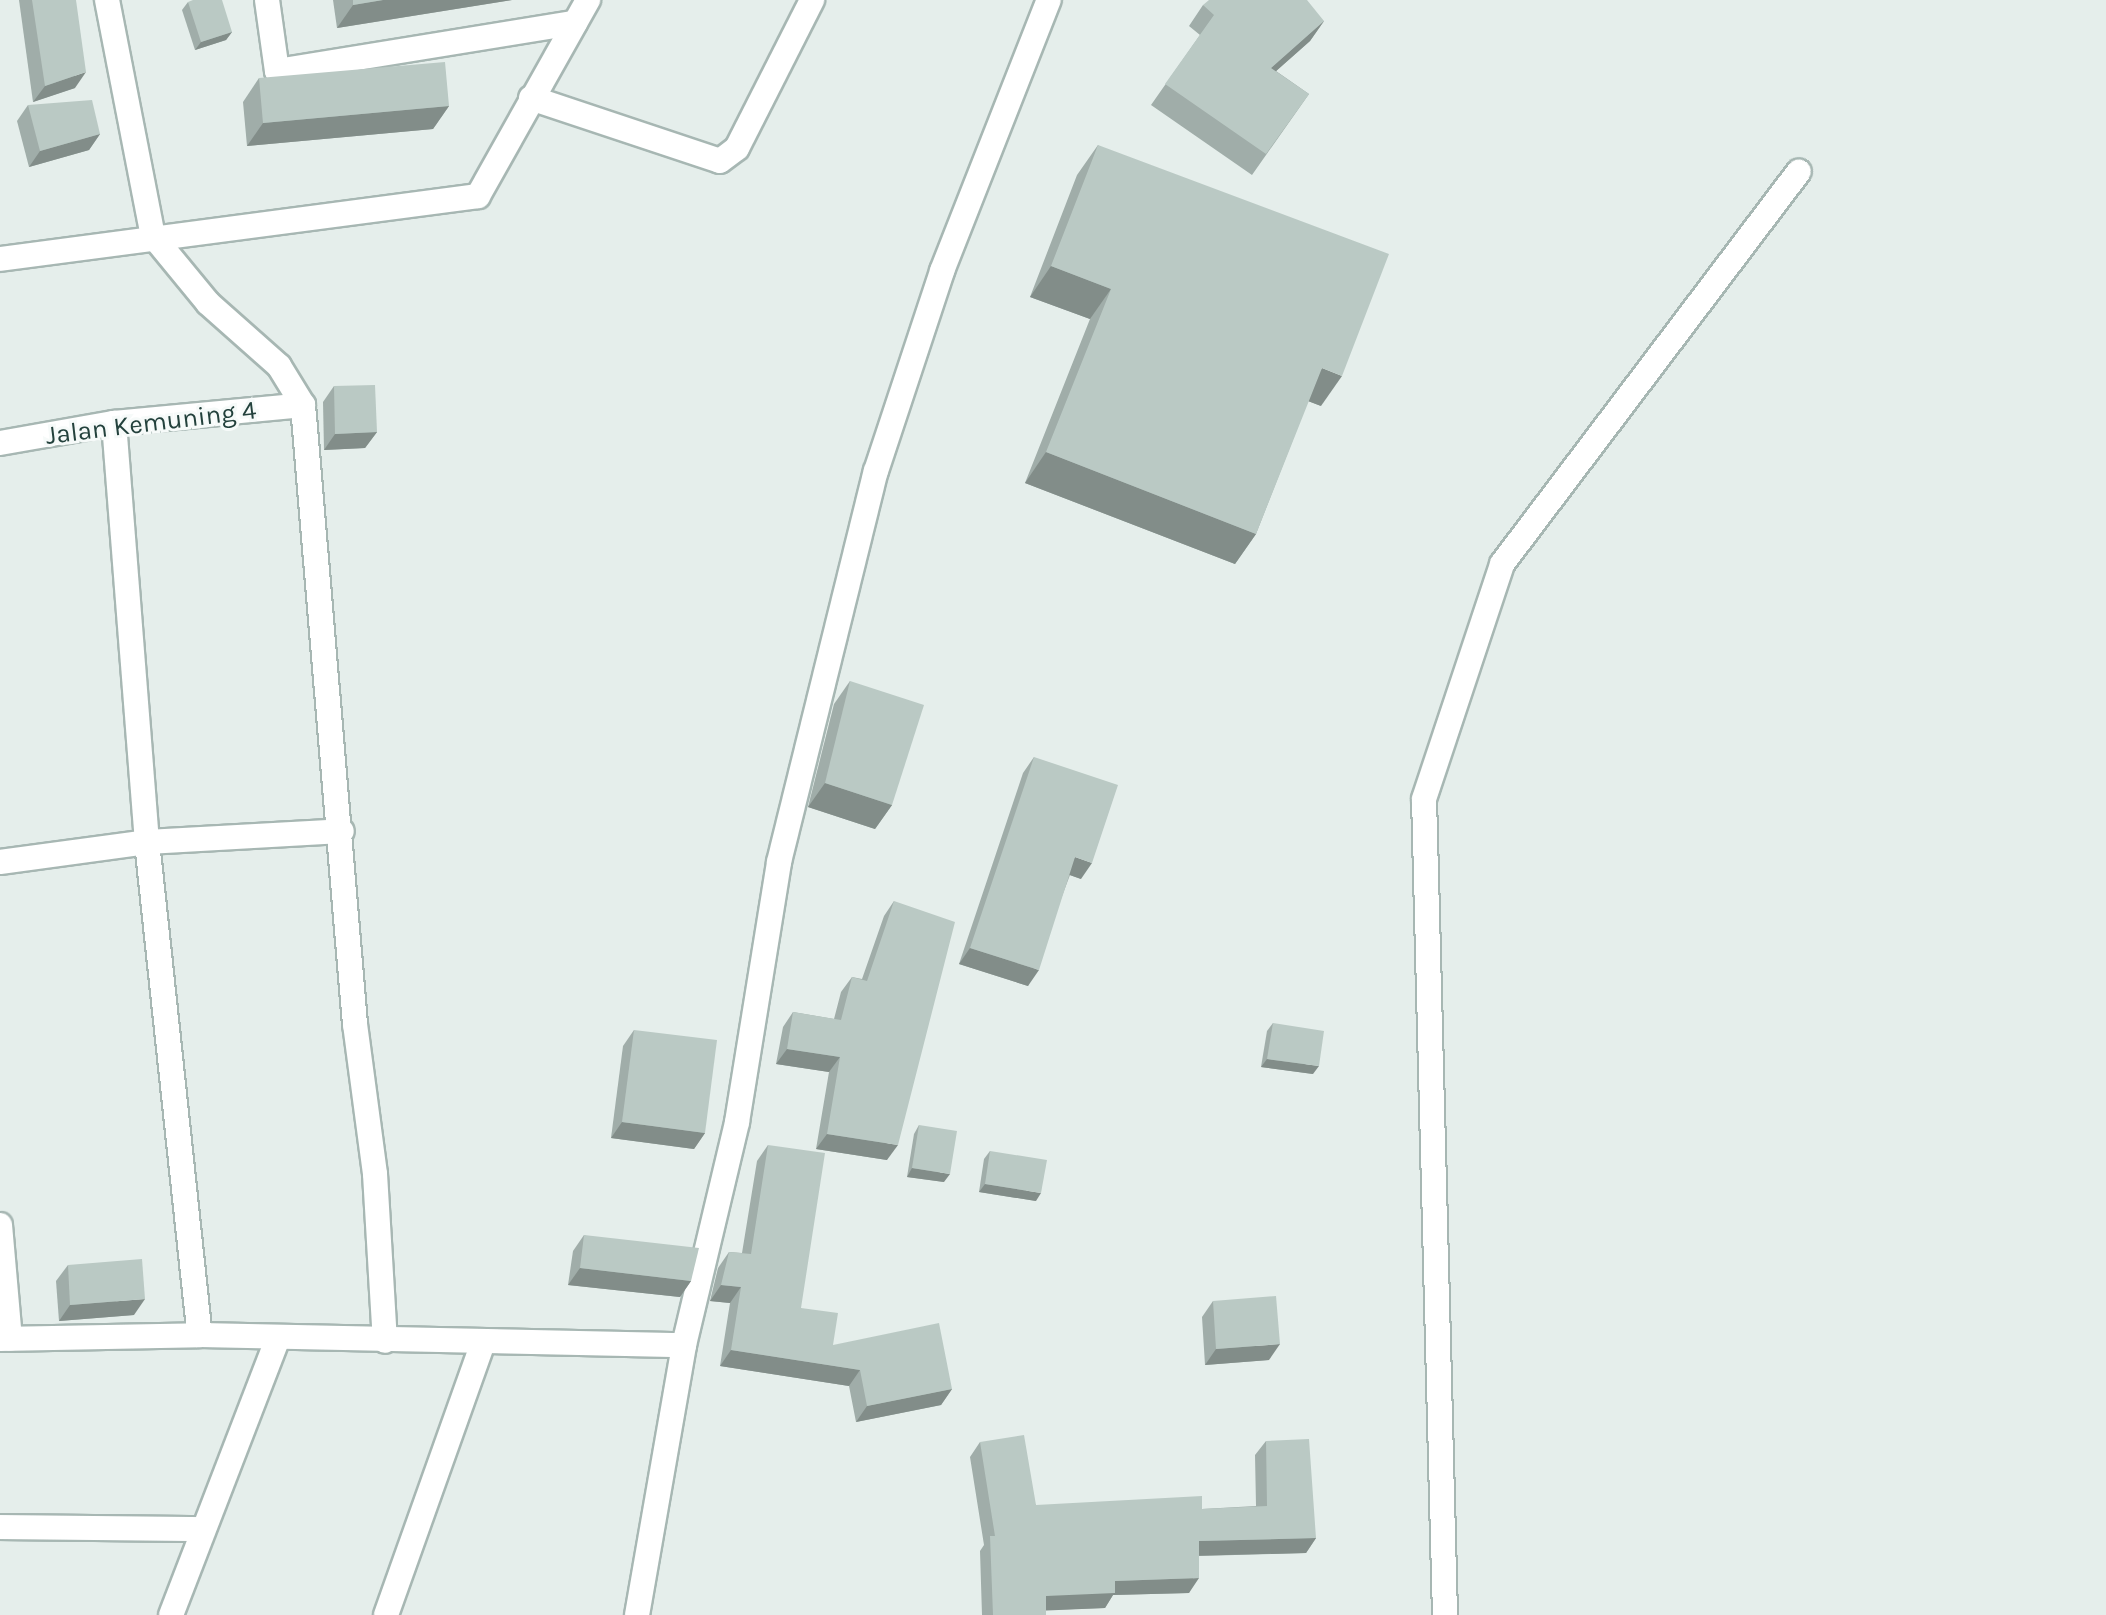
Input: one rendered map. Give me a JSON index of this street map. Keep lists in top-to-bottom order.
{
  "streets": {
    "street": ["Jalan Kemuning 4"]
  }
}
